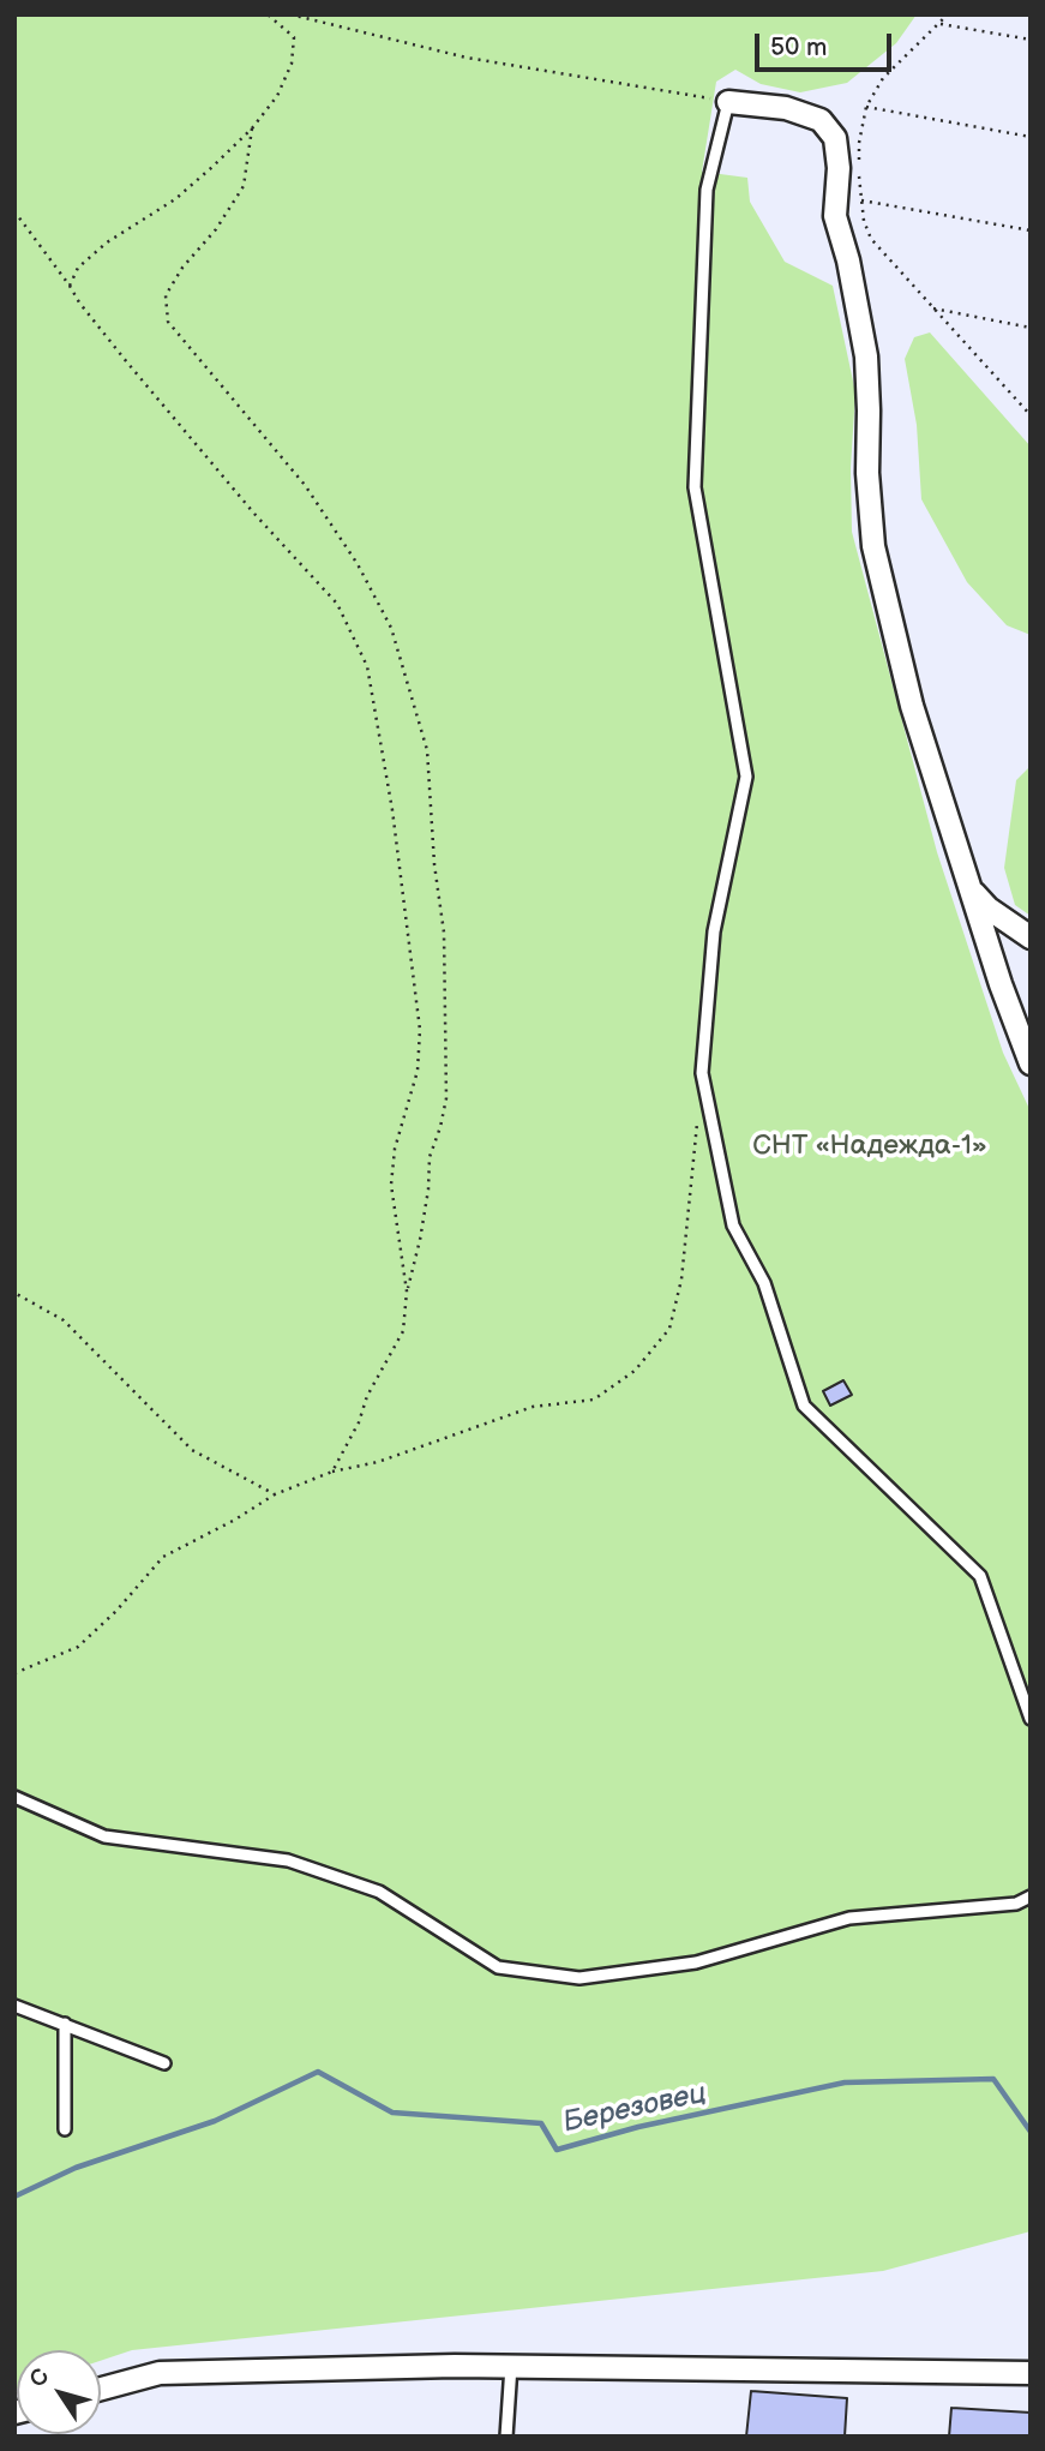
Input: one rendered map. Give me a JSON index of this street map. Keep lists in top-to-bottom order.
{
  "water": ["Березовец"],
  "parks": ["СНТ «Надежда-1»"],
  "scale_bar": "50 m",
  "north": "top left"
}
